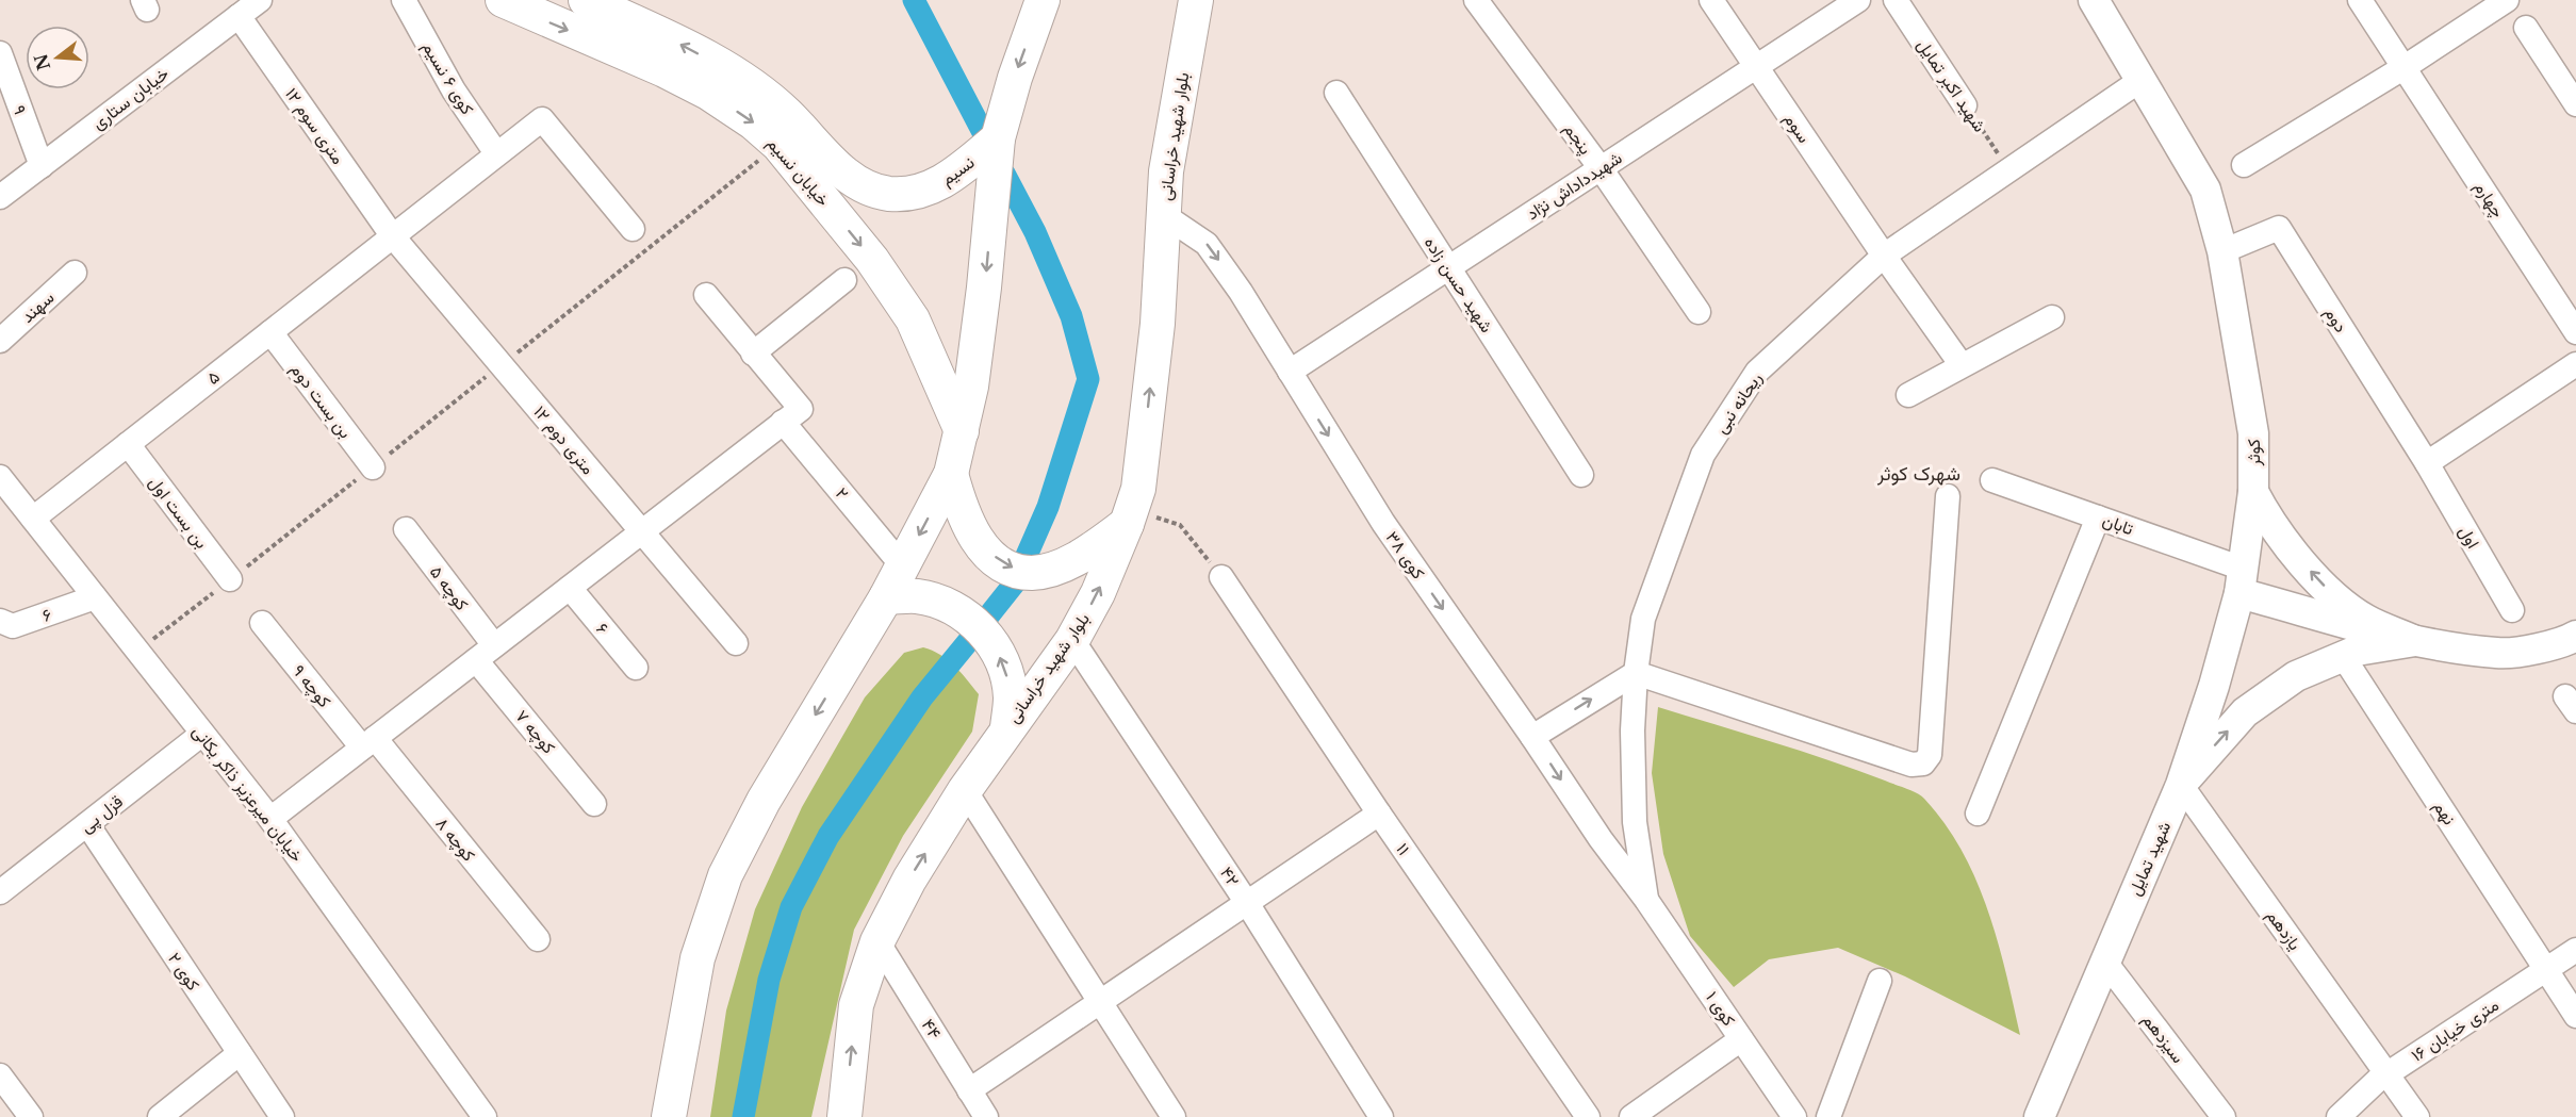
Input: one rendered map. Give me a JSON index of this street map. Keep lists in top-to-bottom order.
{
  "streets": {
    "main road": ["بلوار شهید خراسانی", "نسیم", "خیابان نسیم"],
    "street": [
      "کوی ۶ نسیم",
      "شهید اکبر تمایل",
      "خیابان ستاری",
      "۹",
      "۱۲ متری سوم",
      "سوم",
      "پنجم",
      "شهیدداداش نژاد",
      "چهارم",
      "شهید حسن زاده",
      "سهند",
      "دوم",
      "۵",
      "بن بست دوم",
      "ریحانه نبی",
      "۱۲ متری دوم",
      "کوثر",
      "۲",
      "بن بست اول",
      "تابان",
      "اول",
      "کوی ۳۸",
      "کوچه ۵",
      "۶",
      "کوچه ۹",
      "کوچه ۷",
      "خیابان میرعزیز ذاکر یکانی",
      "نهم",
      "قزل پی",
      "کوچه ۸",
      "۱۱",
      "شهید تمایل",
      "۴۲",
      "یازدهم",
      "کوی ۲",
      "کوی ۱",
      "۴۴",
      "۱۶ متری خیابان",
      "سیزدهم"
    ]
  },
  "crossings": [
    ["کوی ۶ نسیم", "۵"],
    ["شهید اکبر تمایل", "ریحانه نبی"],
    ["خیابان ستاری", "۹"],
    ["خیابان ستاری", "۱۲ متری سوم"],
    ["۱۲ متری سوم", "۵"],
    ["۱۲ متری سوم", "۱۲ متری دوم"],
    ["سوم", "شهیدداداش نژاد"],
    ["سوم", "ریحانه نبی"],
    ["بلوار شهید خراسانی", "کوی ۳۸"],
    ["بلوار شهید خراسانی", "۴۲"],
    ["بلوار شهید خراسانی", "۴۴"],
    ["پنجم", "شهیدداداش نژاد"],
    ["نسیم", "خیابان نسیم"],
    ["شهیدداداش نژاد", "شهید حسن زاده"],
    ["شهیدداداش نژاد", "کوی ۳۸"],
    ["دوم", "کوثر"],
    ["دوم", "اول"],
    ["۵", "بن بست دوم"],
    ["۵", "۱۲ متری دوم"],
    ["۵", "بن بست اول"],
    ["۵", "خیابان میرعزیز ذاکر یکانی"],
    ["ریحانه نبی", "کوثر"],
    ["ریحانه نبی", "کوی ۳۸"],
    ["ریحانه نبی", "کوی ۱"],
    ["کوثر", "تابان"],
    ["کوثر", "شهید تمایل"],
    ["تابان", "شهید تمایل"],
    ["کوی ۳۸", "کوی ۱"],
    ["کوچه ۵", "کوچه ۷"],
    ["۶", "خیابان میرعزیز ذاکر یکانی"],
    ["کوچه ۹", "کوچه ۸"],
    ["خیابان میرعزیز ذاکر یکانی", "قزل پی"],
    ["نهم", "۱۶ متری خیابان"],
    ["قزل پی", "کوی ۲"],
    ["شهید تمایل", "یازدهم"],
    ["شهید تمایل", "سیزدهم"],
    ["یازدهم", "۱۶ متری خیابان"]
  ],
  "one_way": ["کوی ۳۸"],
  "districts": ["شهرک کوثر"],
  "north": "left"
}
